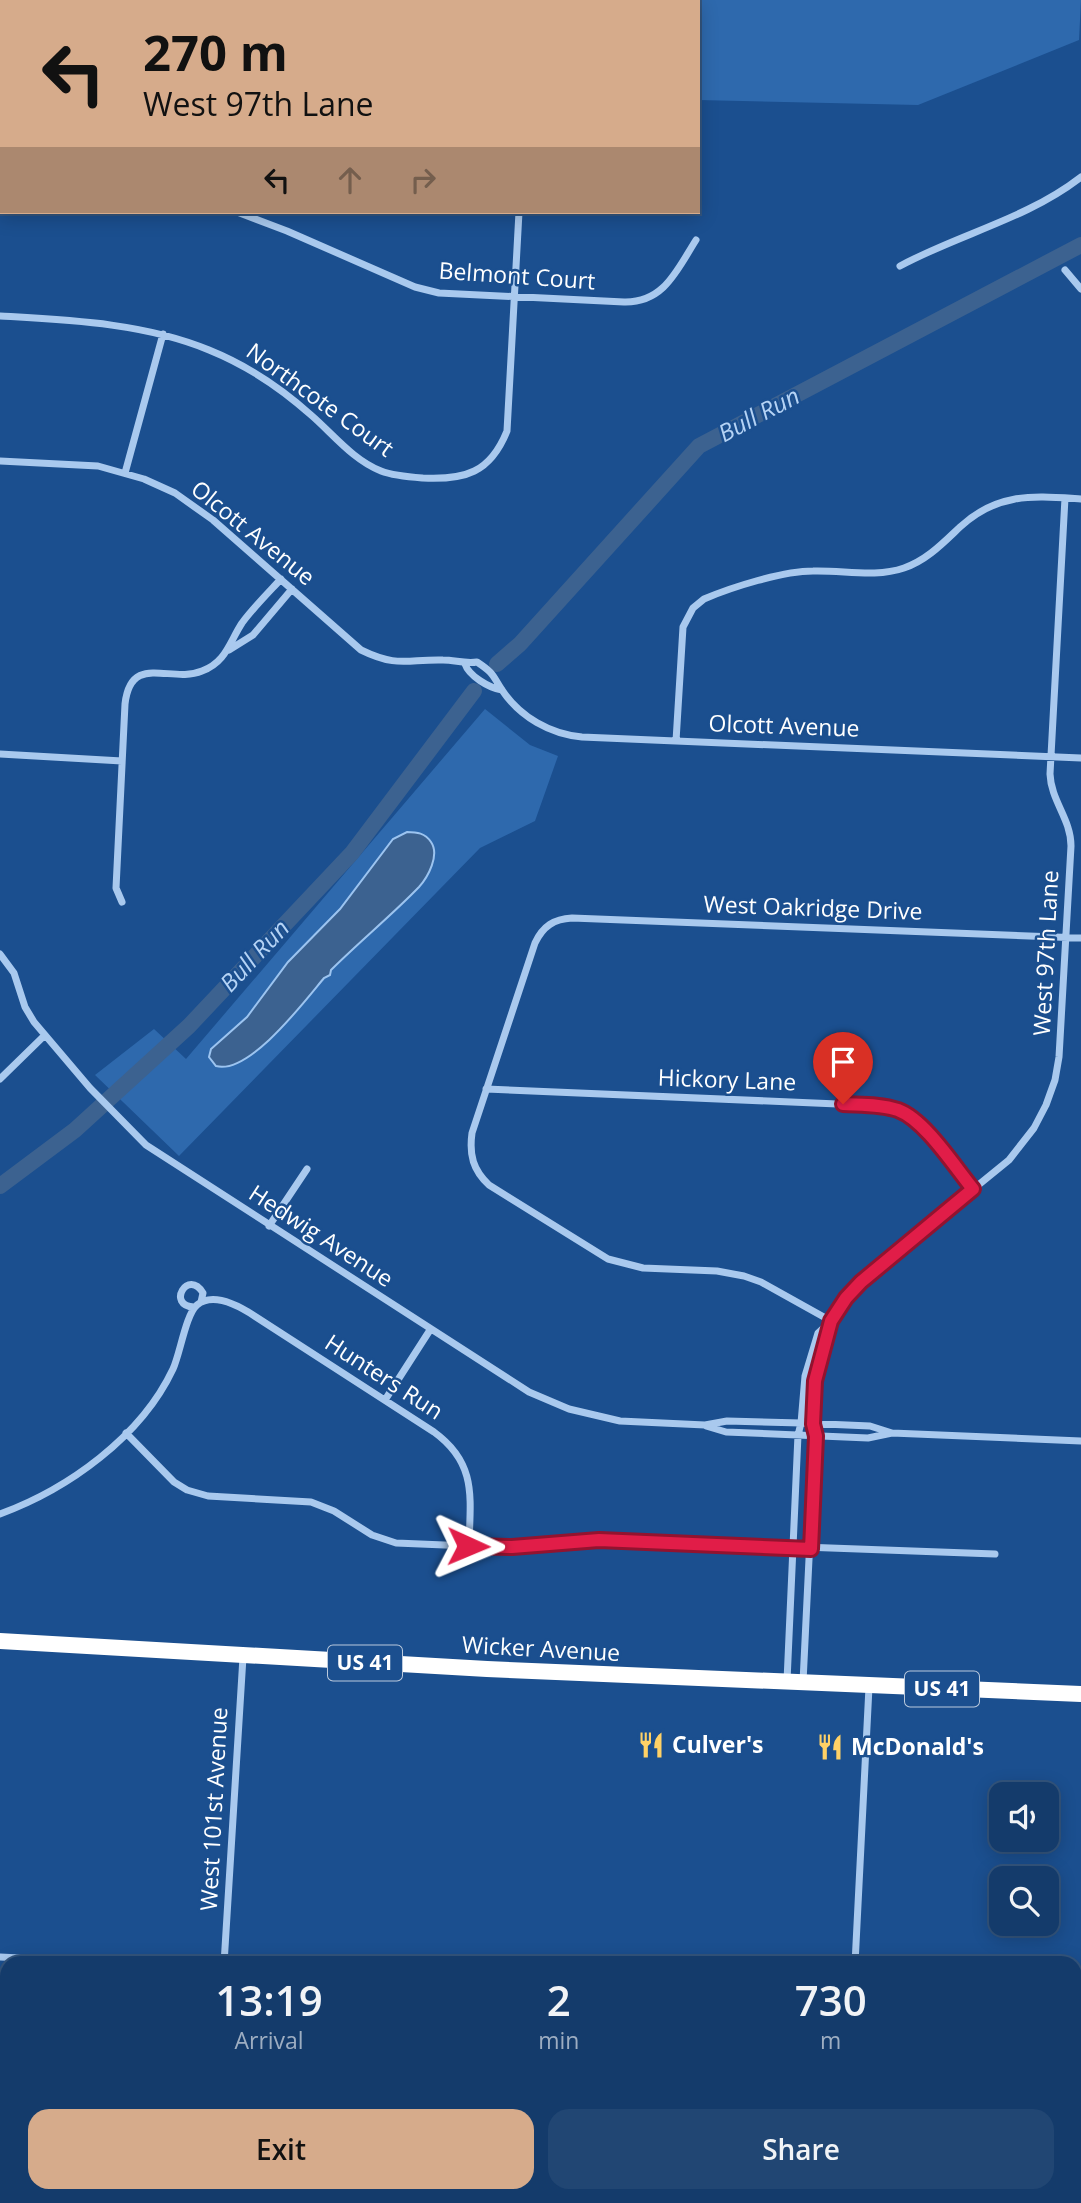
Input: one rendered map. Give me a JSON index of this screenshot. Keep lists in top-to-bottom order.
{
  "streets": {
    "highway": ["Wicker Avenue", "US 41"],
    "street": [
      "Belmont Court",
      "Northcote Court",
      "Olcott Avenue",
      "West Oakridge Drive",
      "West 97th Lane",
      "Hickory Lane",
      "Hedwig Avenue",
      "Hunters Run",
      "West 101st Avenue"
    ]
  },
  "crossings": [
    ["Belmont Court", "Northcote Court"],
    ["Olcott Avenue", "West 97th Lane"],
    ["West Oakridge Drive", "West 97th Lane"],
    ["West Oakridge Drive", "Hickory Lane"],
    ["West 97th Lane", "Hickory Lane"],
    ["West 97th Lane", "Hedwig Avenue"],
    ["West 97th Lane", "Wicker Avenue"],
    ["Wicker Avenue", "West 101st Avenue"]
  ],
  "water": ["Bull Run"],
  "places": {
    "restaurant": ["Culver's", "McDonald's"]
  },
  "page": {
    "turn": ["270 m", "West 97th Lane"],
    "eta": [
      "13:19",
      "Arrival",
      "2",
      "min",
      "730",
      "m"
    ],
    "buttons": ["Exit", "Share"]
  }
}
